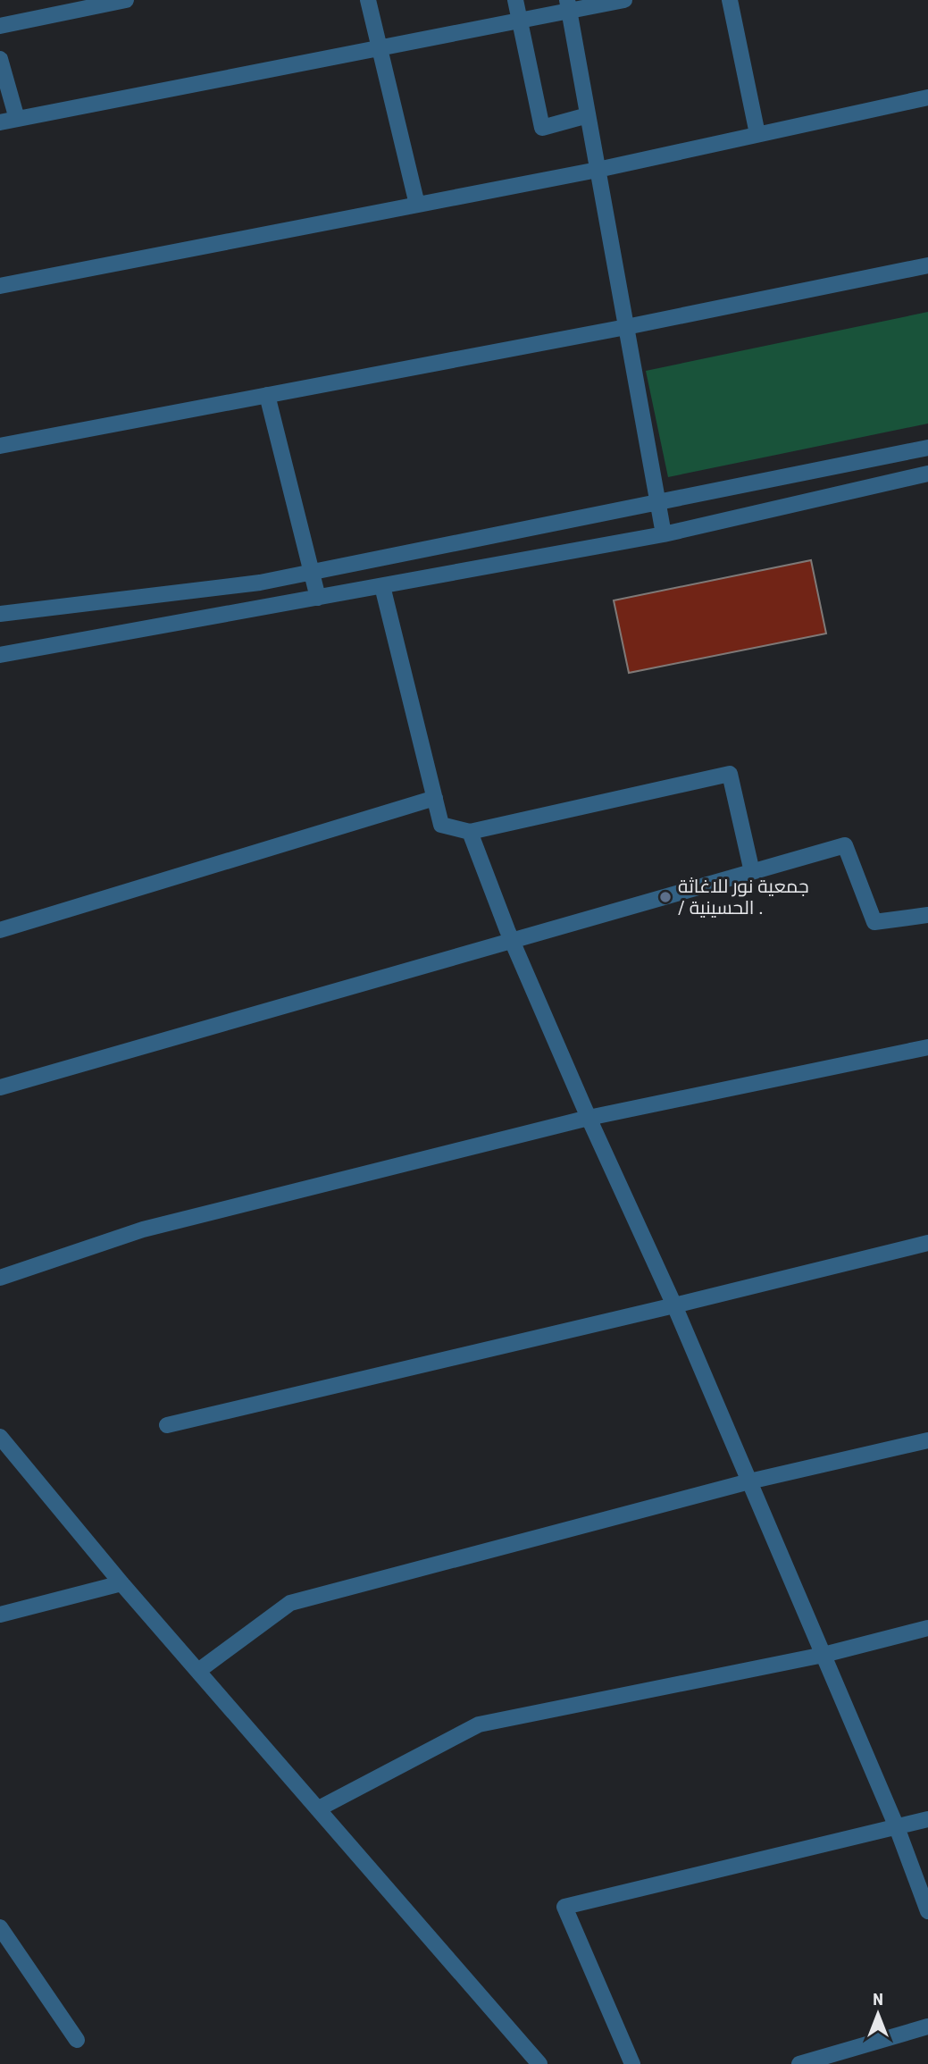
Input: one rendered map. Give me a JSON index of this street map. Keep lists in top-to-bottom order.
{
  "places": ["جمعية نور للاغاثة / الحسينية ."],
  "north": "top"
}
